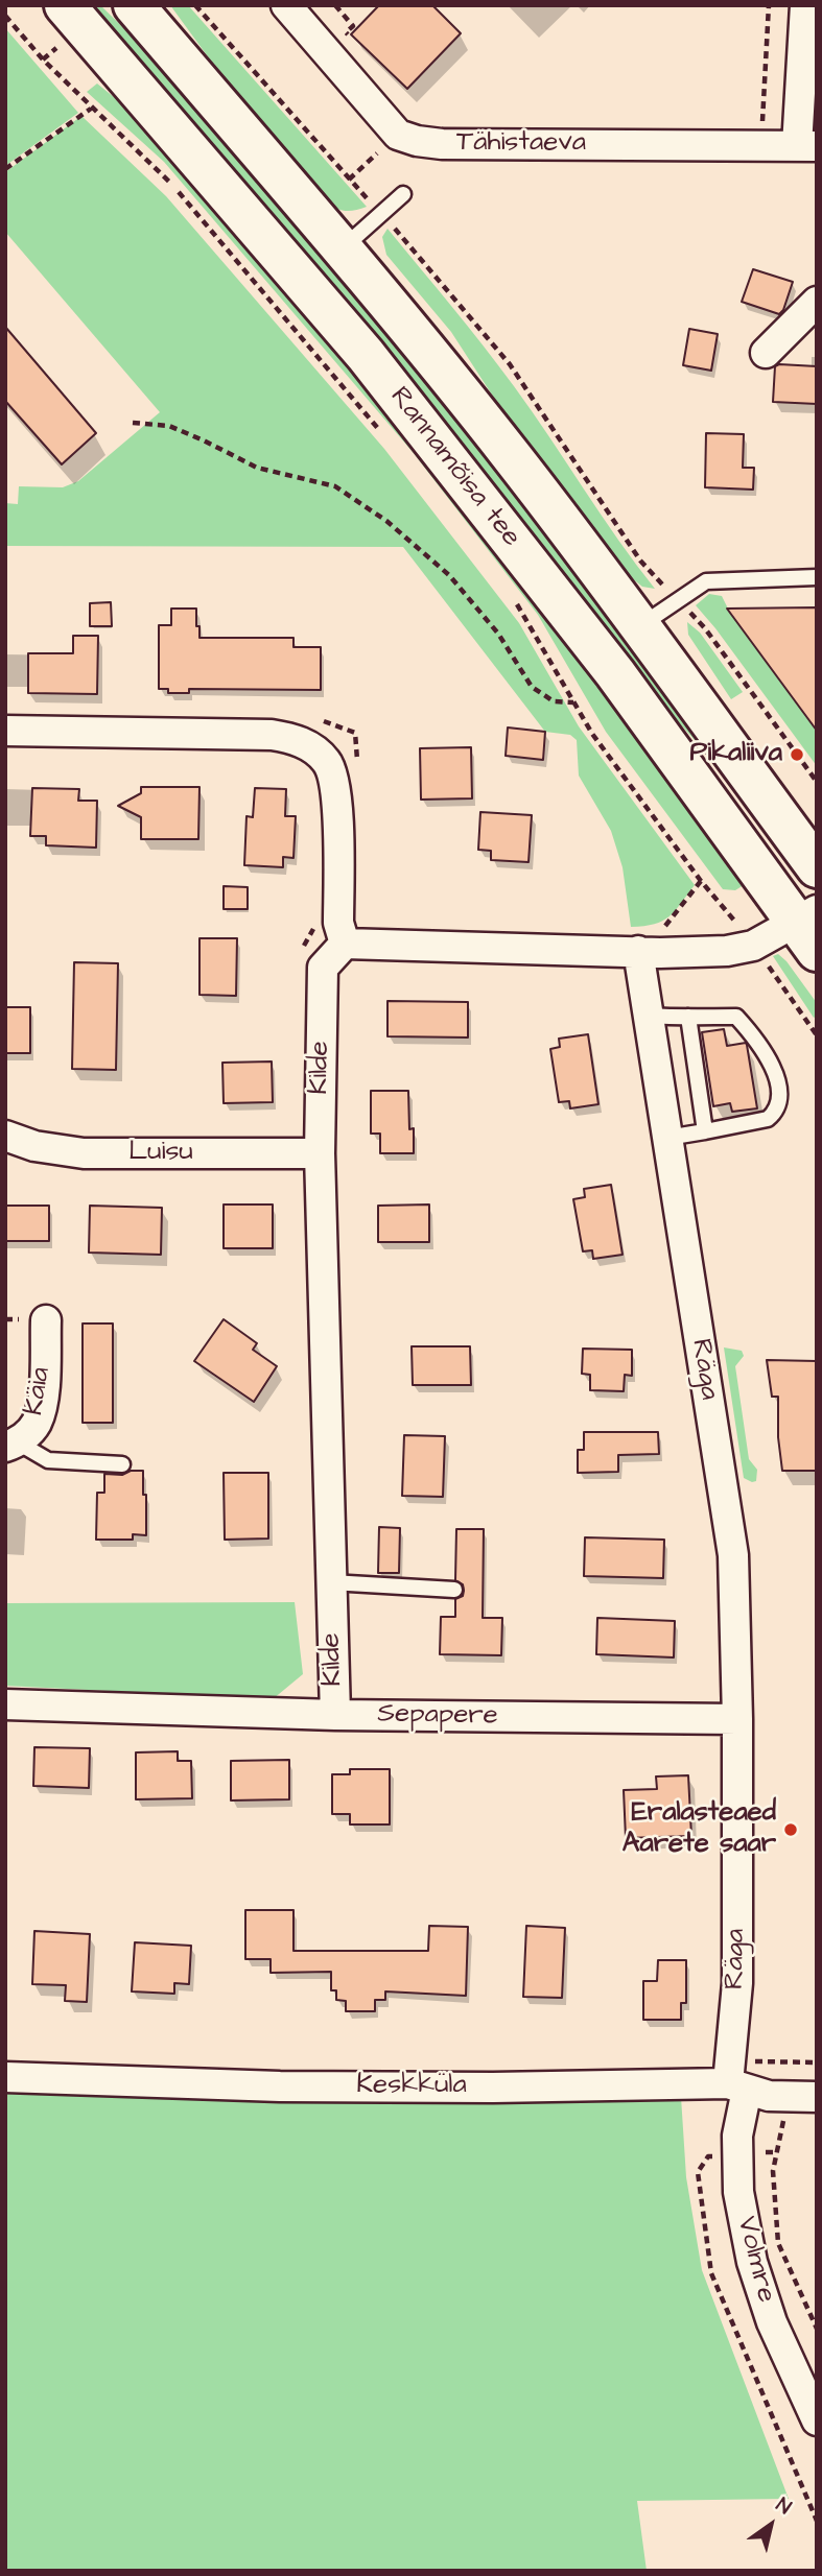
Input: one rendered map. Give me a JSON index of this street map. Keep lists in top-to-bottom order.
{
  "streets": {
    "main road": ["Rannamõisa tee"],
    "street": [
      "Tähistaeva",
      "Kilde",
      "Luisu",
      "Räga",
      "Käia",
      "Sepapere",
      "Keskküla",
      "Volmre"
    ]
  },
  "crossings": [
    ["Kilde", "Luisu"],
    ["Kilde", "Sepapere"],
    ["Räga", "Sepapere"],
    ["Räga", "Keskküla"],
    ["Räga", "Volmre"],
    ["Keskküla", "Volmre"]
  ],
  "places": ["Pikaliiva", "Eralasteaed Aarete saar"],
  "north": "top right"
}
